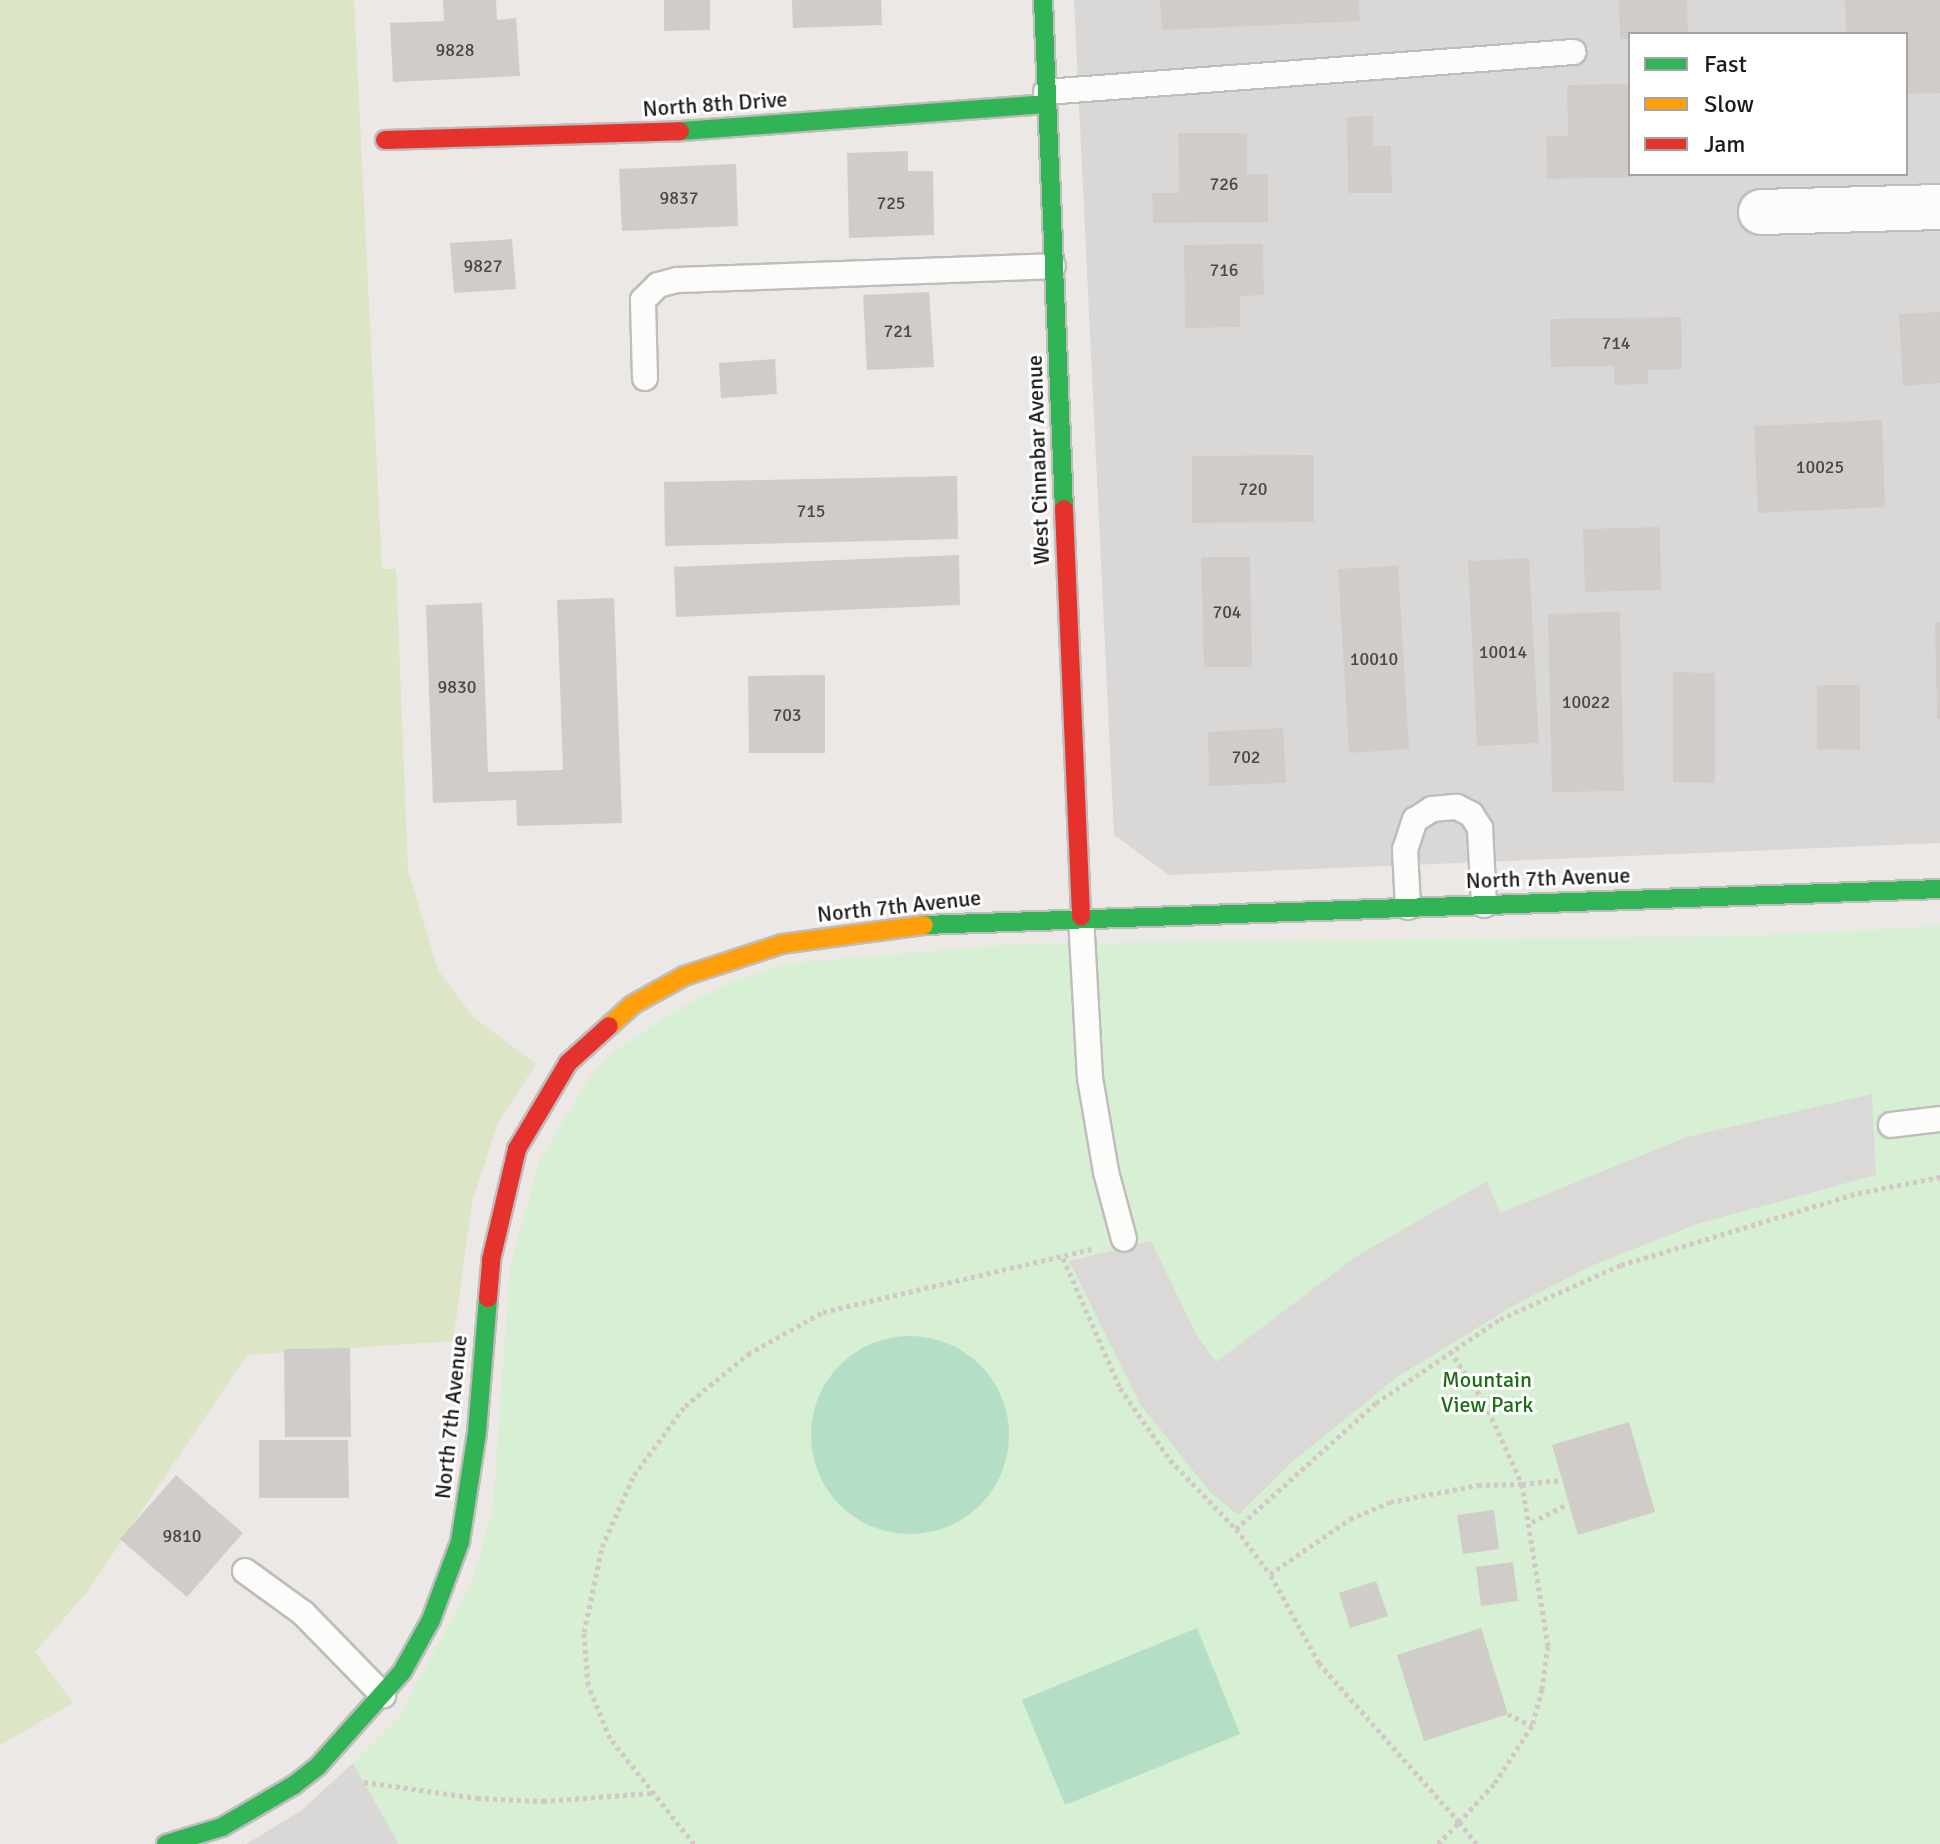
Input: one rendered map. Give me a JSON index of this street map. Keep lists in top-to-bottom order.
{
  "streets": {
    "street": ["North 8th Drive", "West Cinnabar Avenue", "North 7th Avenue"]
  },
  "crossings": [
    ["North 8th Drive", "West Cinnabar Avenue"],
    ["West Cinnabar Avenue", "North 7th Avenue"]
  ],
  "parks": ["Mountain View Park"],
  "house_numbers": [
    "9828",
    "726",
    "9837",
    "725",
    "9827",
    "716",
    "721",
    "714",
    "10025",
    "720",
    "715",
    "704",
    "10014",
    "10010",
    "9830",
    "10022",
    "703",
    "702",
    "9810"
  ],
  "legend": ["Fast", "Slow", "Jam"]
}
